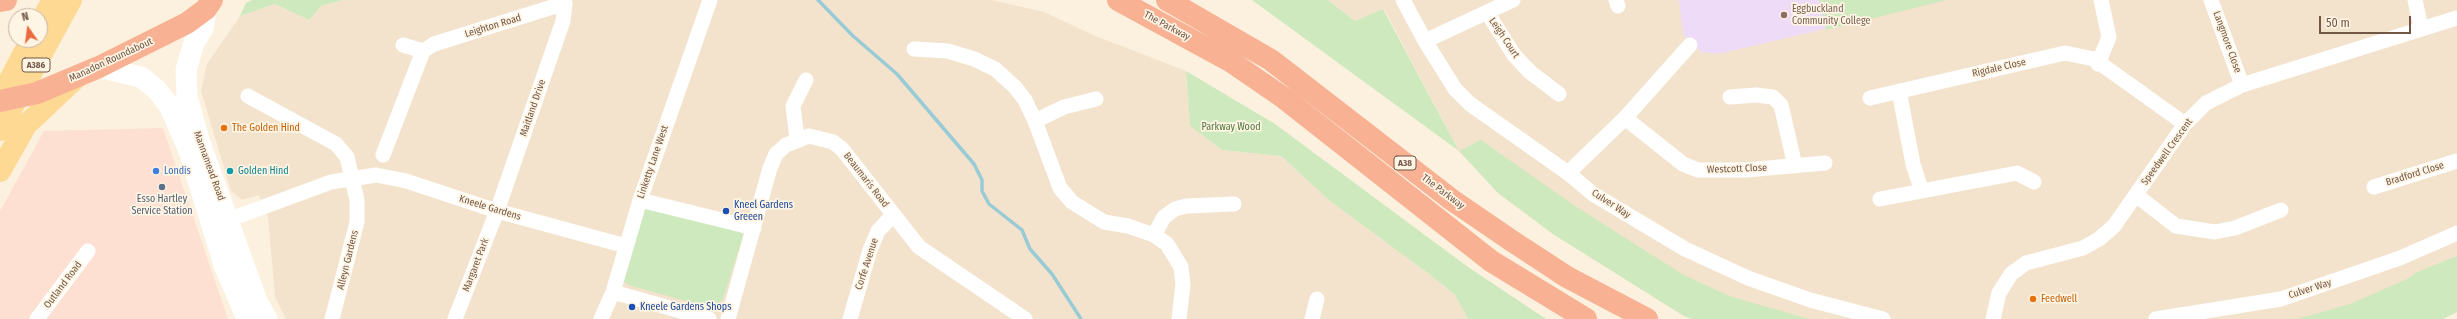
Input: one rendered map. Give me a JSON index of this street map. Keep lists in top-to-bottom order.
{
  "streets": {
    "highway": ["The Parkway", "Manadon Roundabout", "A38"],
    "main road": ["A386", "Mannamead Road"],
    "street": [
      "Leighton Road",
      "Leigh Court",
      "Langmore Close",
      "Rigdale Close",
      "Maitland Drive",
      "Speedwell Crescent",
      "Linketty Lane West",
      "Westcott Close",
      "Bradford Close",
      "Beaumaris Road",
      "Culver Way",
      "Kneele Gardens",
      "Alleyn Gardens",
      "Corfe Avenue",
      "Margaret Park",
      "Outland Road"
    ]
  },
  "crossings": [
    ["Leighton Road", "Maitland Drive"],
    ["The Parkway", "A38"],
    ["Leigh Court", "Culver Way"],
    ["Langmore Close", "Speedwell Crescent"],
    ["Manadon Roundabout", "A386"],
    ["Manadon Roundabout", "Mannamead Road"],
    ["Rigdale Close", "Speedwell Crescent"],
    ["Maitland Drive", "Kneele Gardens"],
    ["Maitland Drive", "Margaret Park"],
    ["Linketty Lane West", "Kneele Gardens"],
    ["Mannamead Road", "Kneele Gardens"],
    ["Beaumaris Road", "Corfe Avenue"],
    ["Kneele Gardens", "Alleyn Gardens"],
    ["Kneele Gardens", "Margaret Park"]
  ],
  "parks": ["Parkway Wood"],
  "places": [
    "Eggbuckland Community College",
    "The Golden Hind",
    "Londis",
    "Golden Hind",
    "Esso Hartley Service Station",
    "Kneel Gardens Greeen",
    "Feedwell",
    "Kneele Gardens Shops"
  ],
  "scale_bar": "50 m",
  "north": "top"
}
